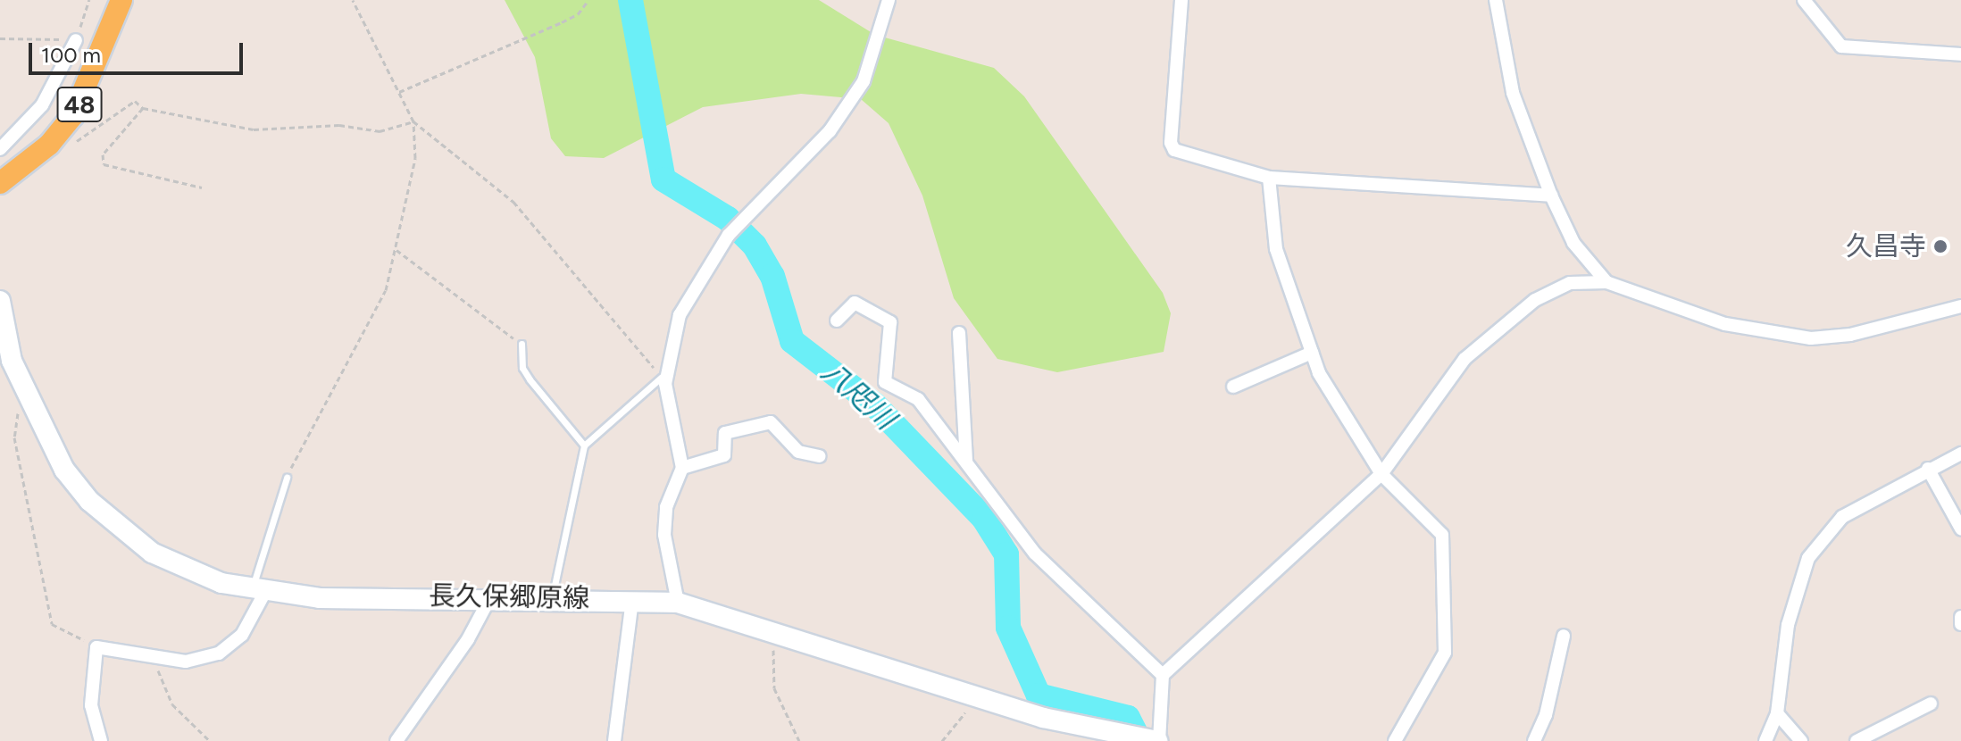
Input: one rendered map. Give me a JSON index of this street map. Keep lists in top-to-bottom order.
{
  "streets": {
    "main road": ["48", "長久保郷原線"]
  },
  "water": ["八咫川"],
  "places": ["久昌寺"],
  "scale_bar": "100 m"
}
